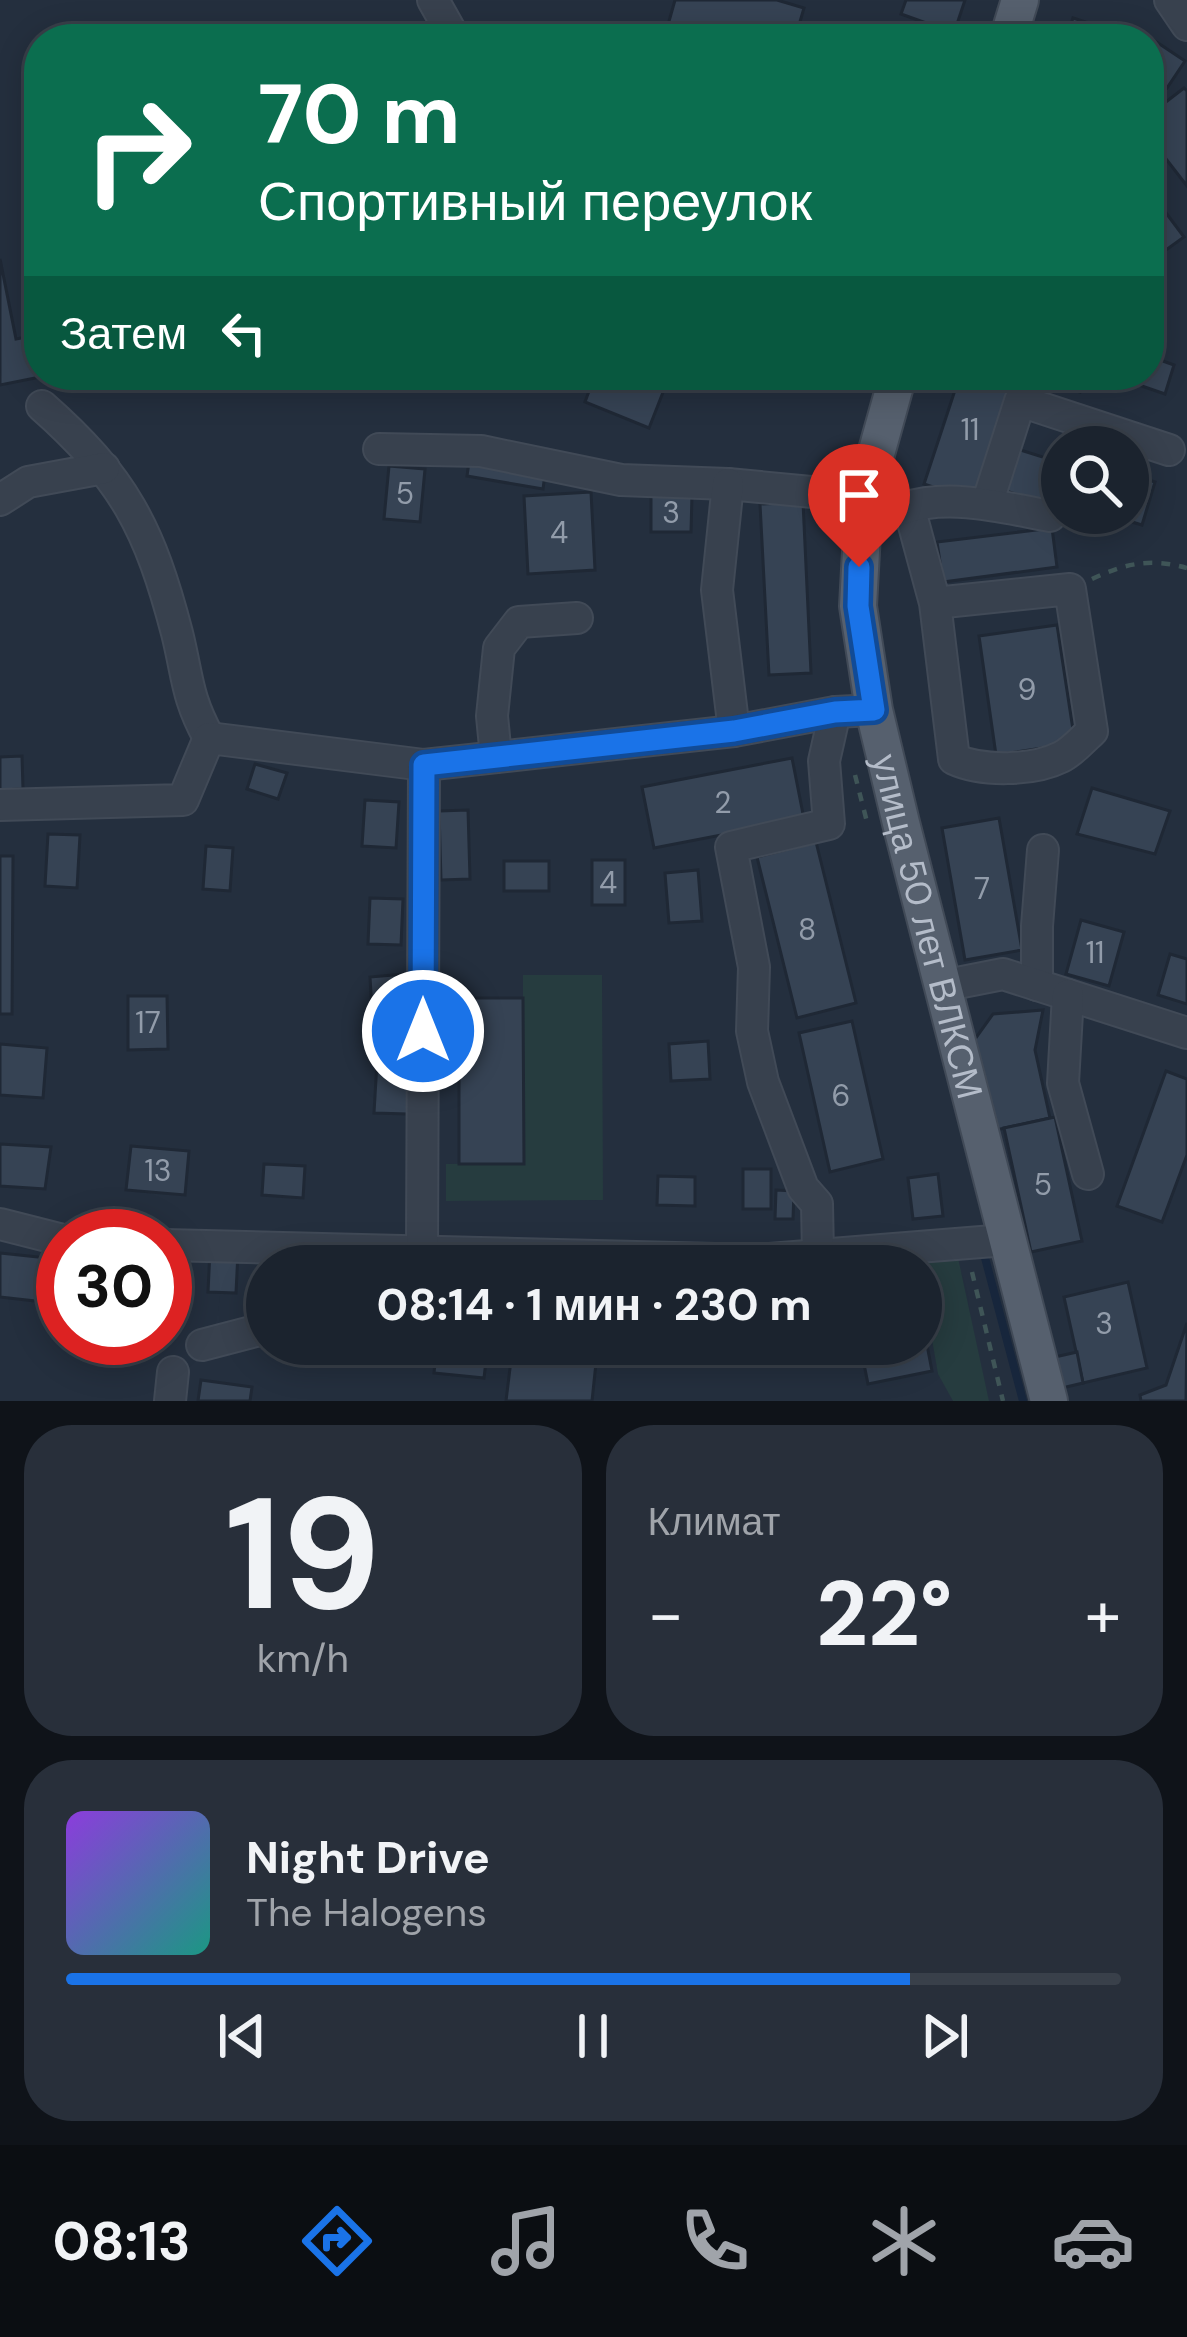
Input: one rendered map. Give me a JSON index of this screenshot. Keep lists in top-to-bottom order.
{
  "streets": {
    "main road": ["улица 50 лет ВЛКСМ"]
  },
  "house_numbers": [
    "11",
    "5",
    "3",
    "4",
    "9",
    "2",
    "4",
    "7",
    "8",
    "11",
    "17",
    "6",
    "13",
    "5",
    "3"
  ],
  "page": {
    "turn": ["70 m", "Спортивный переулок"],
    "then": "Затем",
    "limit": "30",
    "trip": "08:14 · 1 мин · 230 m",
    "tile": [
      ["19", "km/h"],
      "Климат"
    ],
    "heat": ["−", "22°", "+"],
    "song": ["Night Drive", "The Halogens"],
    "tabs": "08:13"
  }
}
